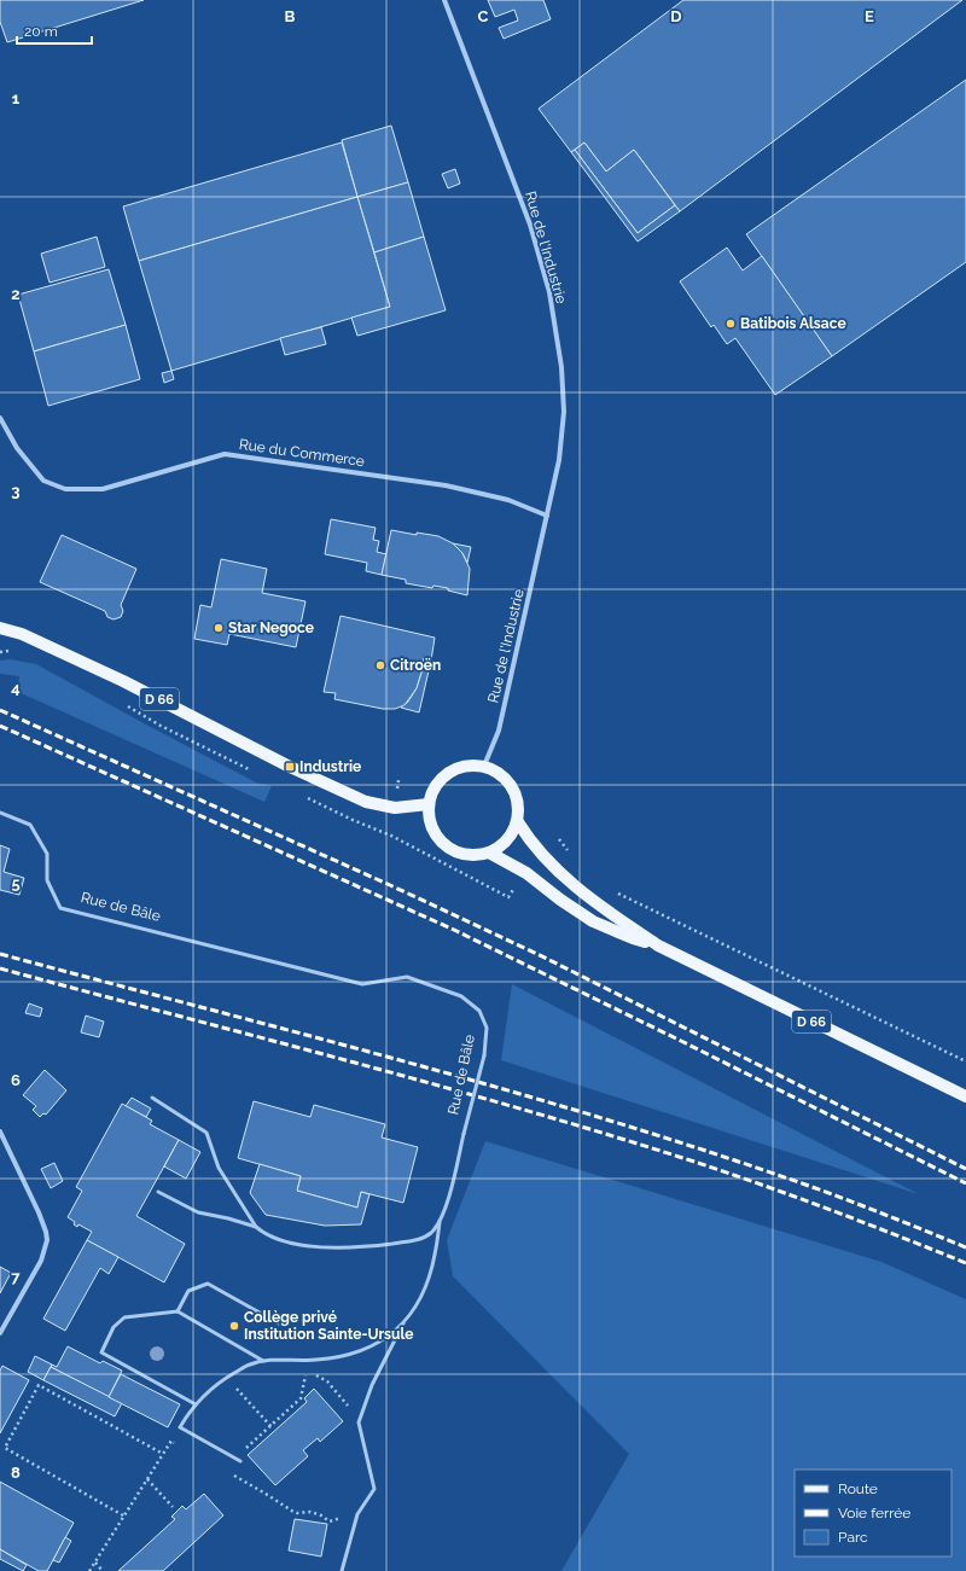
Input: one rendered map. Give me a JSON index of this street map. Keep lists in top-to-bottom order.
{
  "streets": {
    "main road": ["D 66"],
    "street": ["Rue de l'Industrie", "Rue du Commerce"],
    "lane": ["Rue de Bâle"]
  },
  "crossings": [
    ["Rue de l'Industrie", "Rue du Commerce"],
    ["Rue de l'Industrie", "D 66"]
  ],
  "places": {
    "other": [
      "Batibois Alsace",
      "Star Negoce",
      "Citroën",
      "Collège privé Institution Sainte-Ursule"
    ],
    "transit": ["Industrie"]
  },
  "legend": ["Route", "Voie ferrée", "Parc"],
  "scale_bar": "20 m",
  "grid": {
    "columns": [
      "B",
      "C",
      "D",
      "E"
    ],
    "rows": [
      "1",
      "2",
      "3",
      "4",
      "5",
      "6",
      "7",
      "8"
    ]
  }
}
